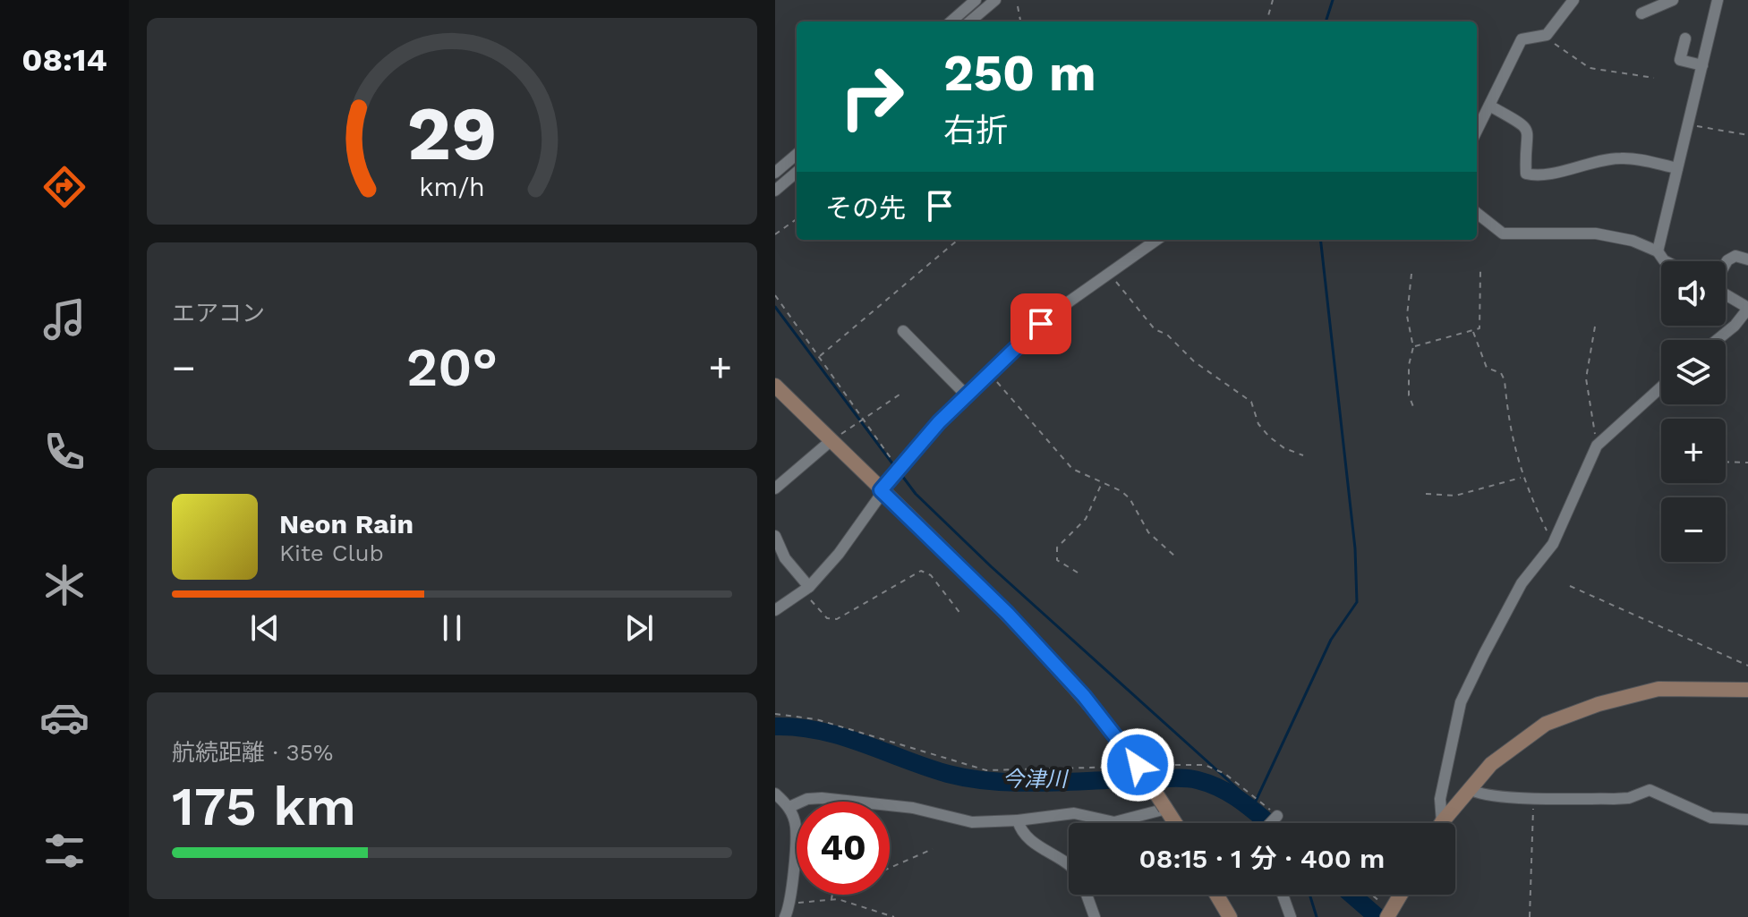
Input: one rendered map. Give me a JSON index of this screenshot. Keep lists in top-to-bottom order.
{
  "water": ["今津川"],
  "page": {
    "tabs": "08:14",
    "turn": ["250 m", "右折"],
    "then": "その先",
    "tile": [
      "エアコン",
      ["航続距離 · 35%", "175 km"]
    ],
    "map_buttons": ["+", "−"],
    "heat": ["−", "20°", "+"],
    "song": ["Neon Rain", "Kite Club"],
    "limit": "40",
    "trip": "08:15 · 1 分 · 400 m",
    "gauge": ["29", "km/h"]
  }
}
